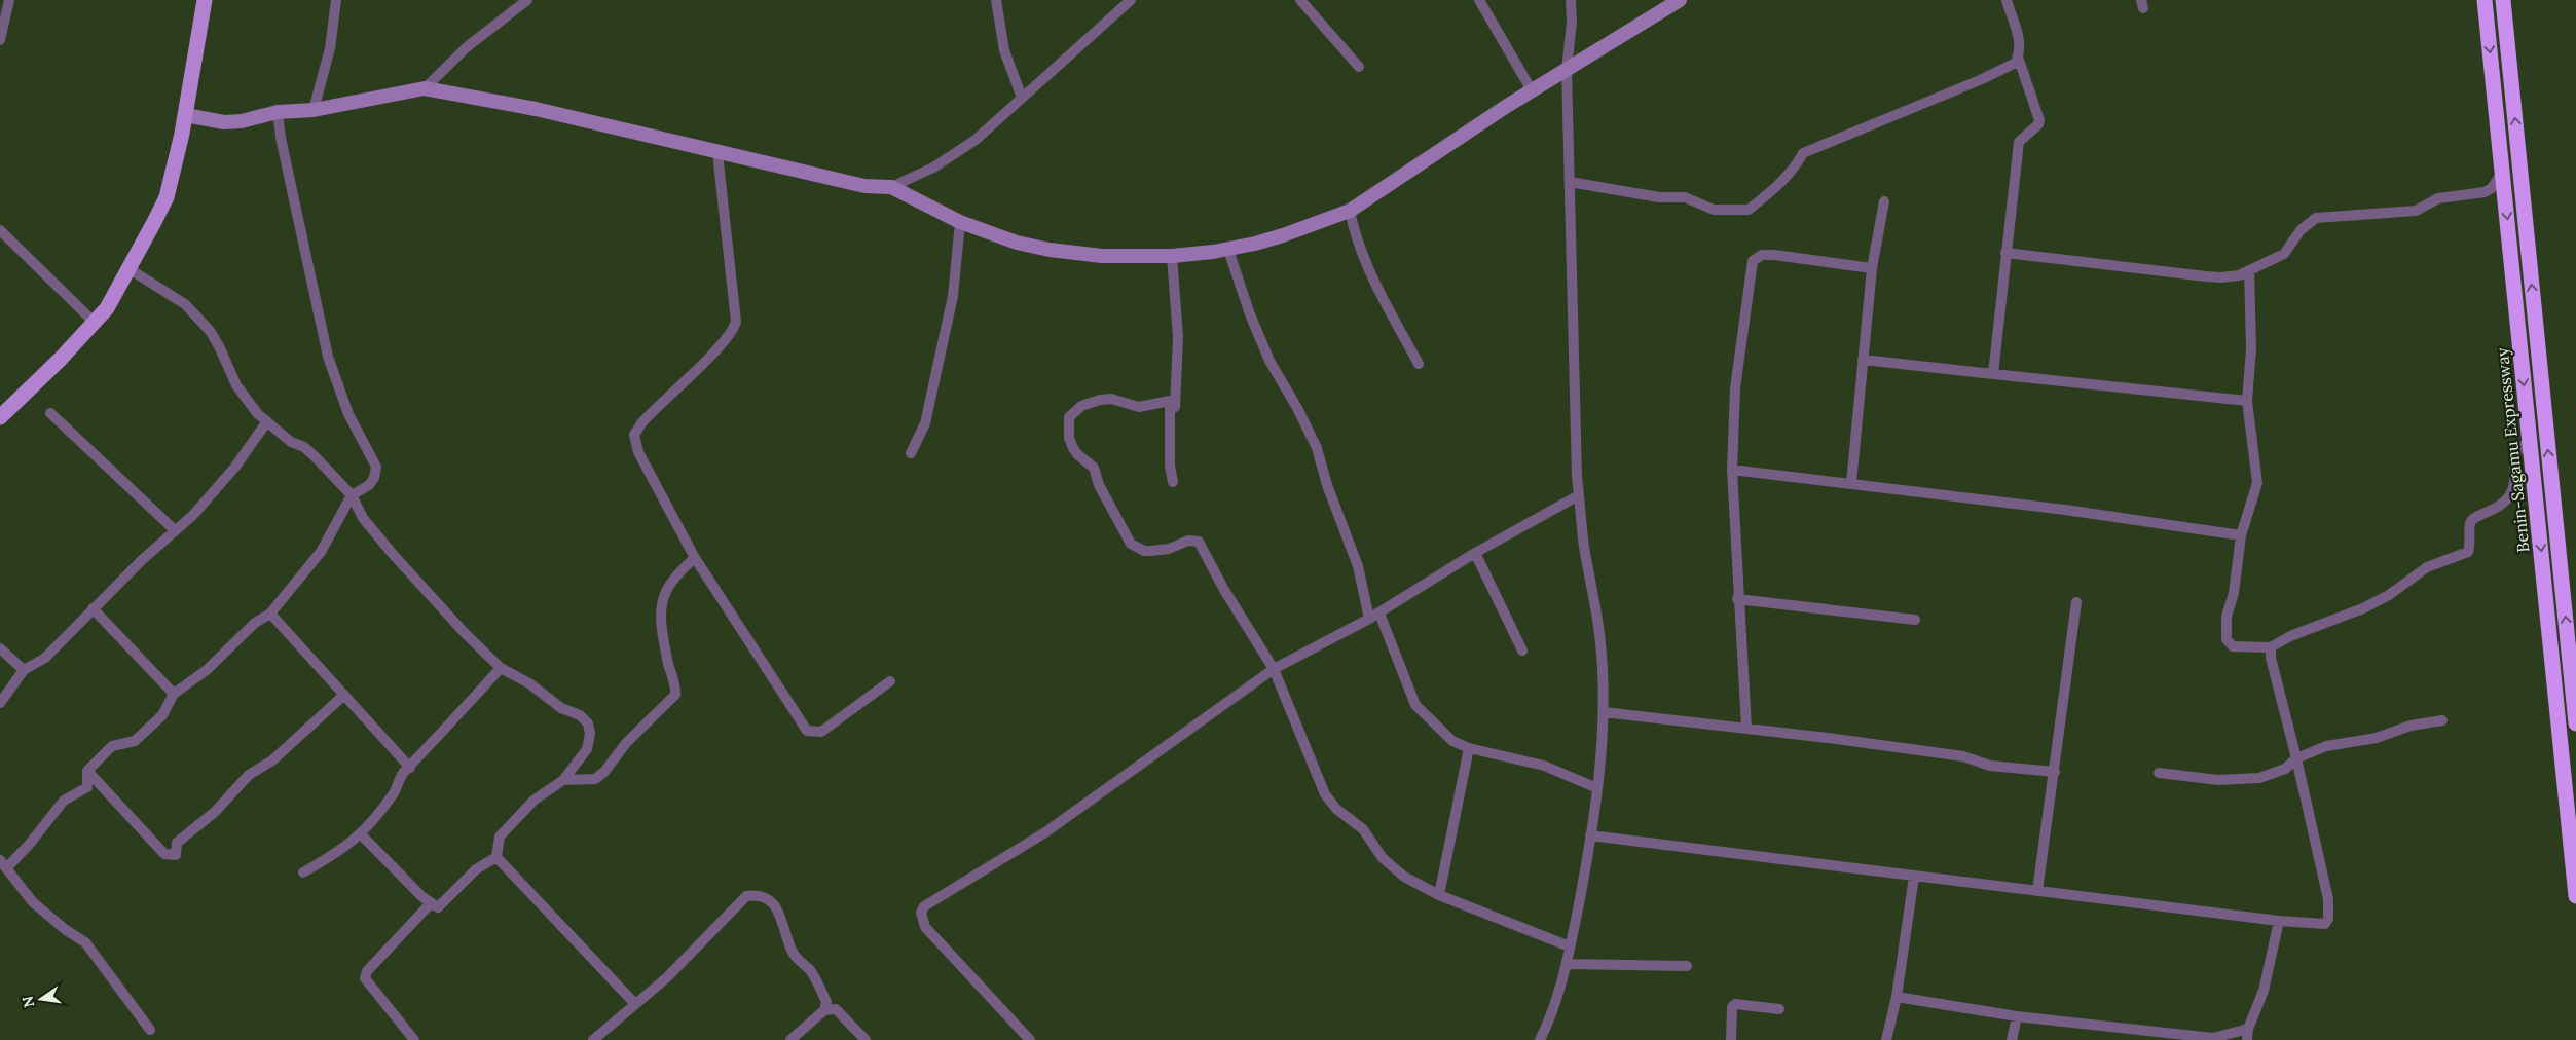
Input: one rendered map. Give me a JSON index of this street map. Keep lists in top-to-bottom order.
{
  "streets": {
    "highway": ["Benin-Sagamu Expressway"]
  },
  "north": "left"
}
